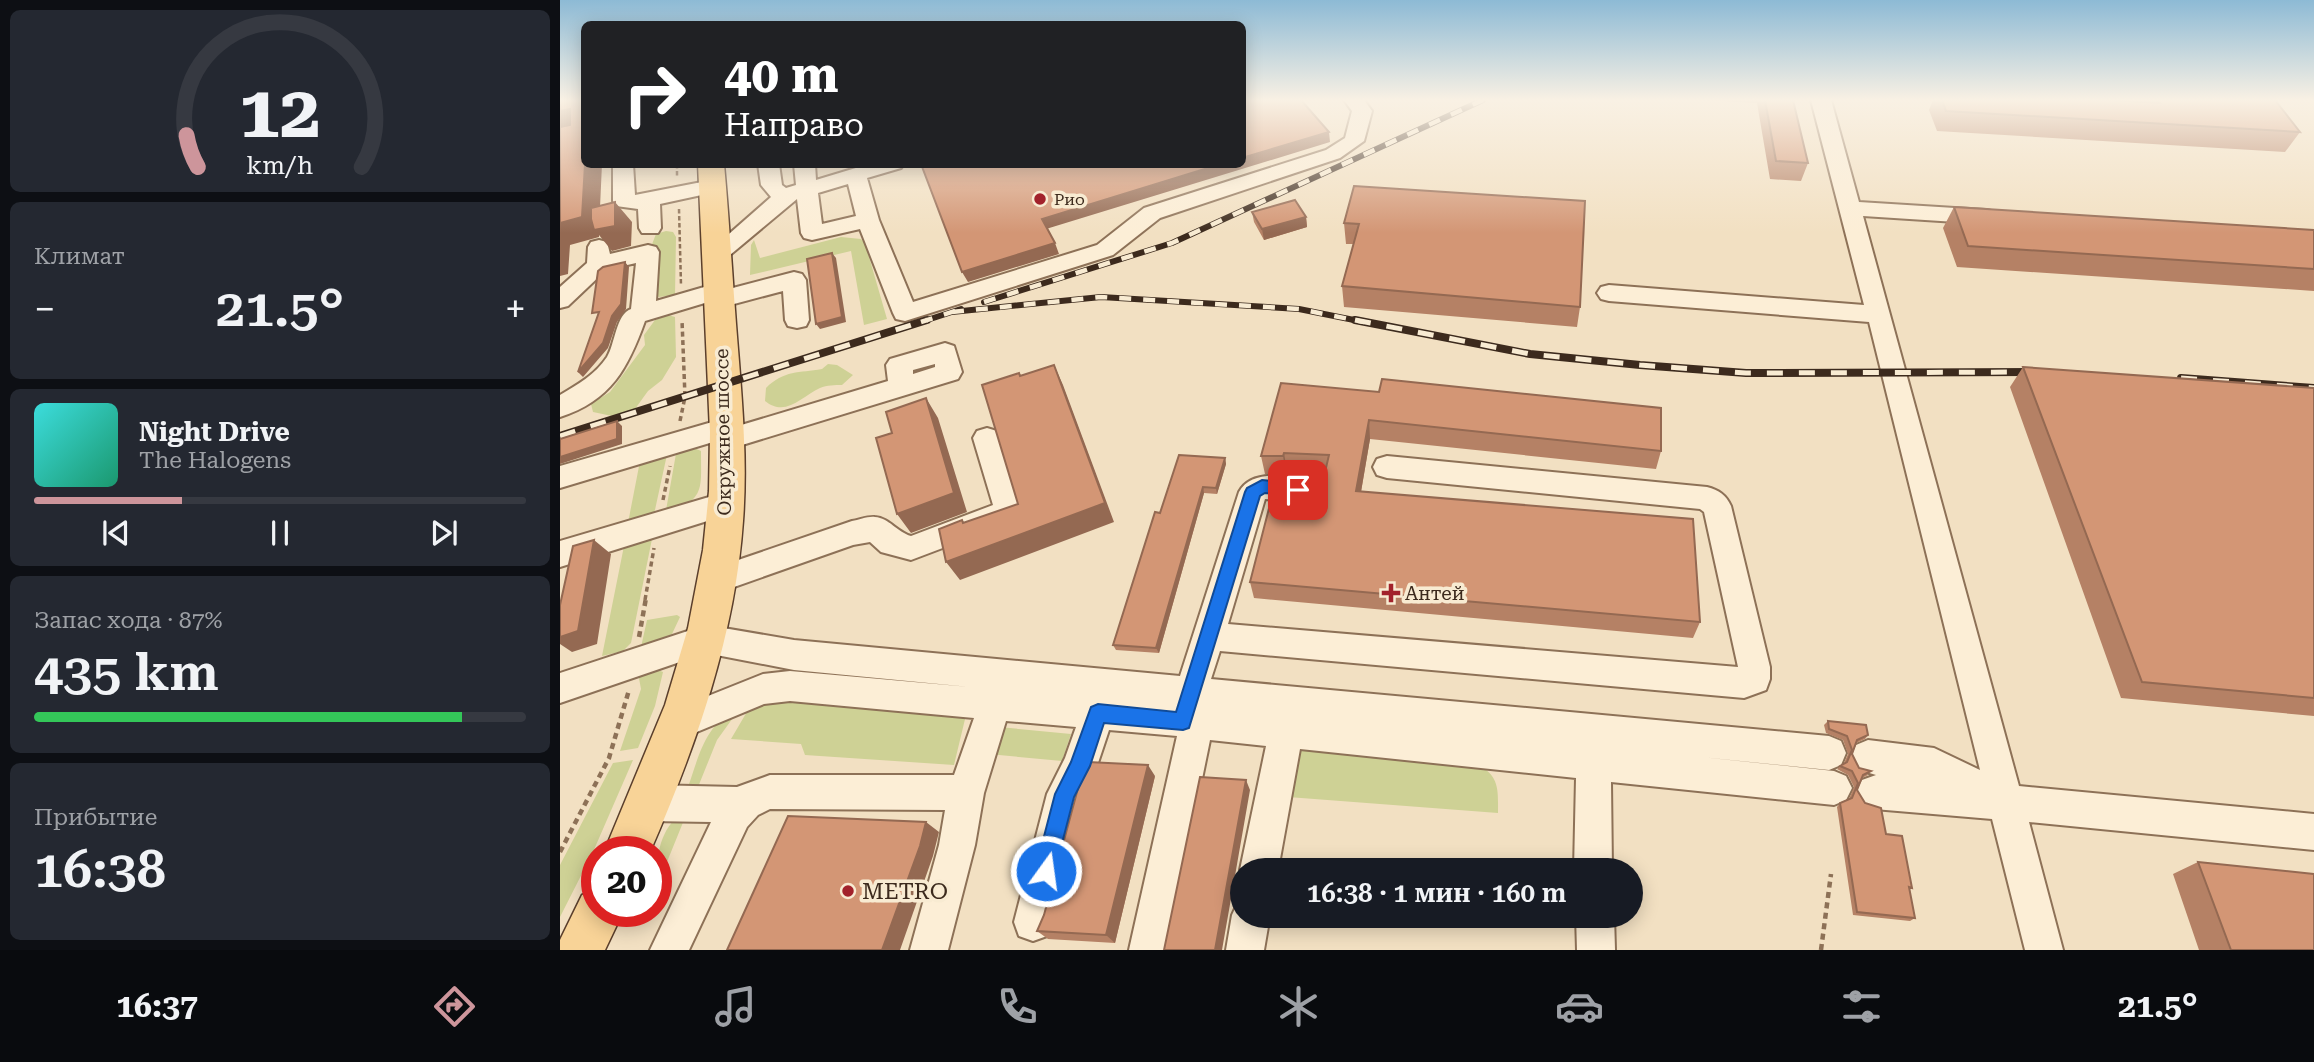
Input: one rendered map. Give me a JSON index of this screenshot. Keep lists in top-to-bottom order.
{
  "streets": {
    "main road": ["Окружное шоссе"]
  },
  "places": {
    "other": ["Рио", "METRO"],
    "health": ["Антей"]
  },
  "page": {
    "turn": ["40 m", "Направо"],
    "tile": [
      "Климат",
      ["Запас хода · 87%", "435 km"],
      ["Прибытие", "16:38"]
    ],
    "heat": ["−", "21.5°", "+"],
    "song": ["Night Drive", "The Halogens"],
    "limit": "20",
    "trip": "16:38 · 1 мин · 160 m",
    "tabs": ["16:37", "21.5°"],
    "gauge": ["12", "km/h"]
  }
}
